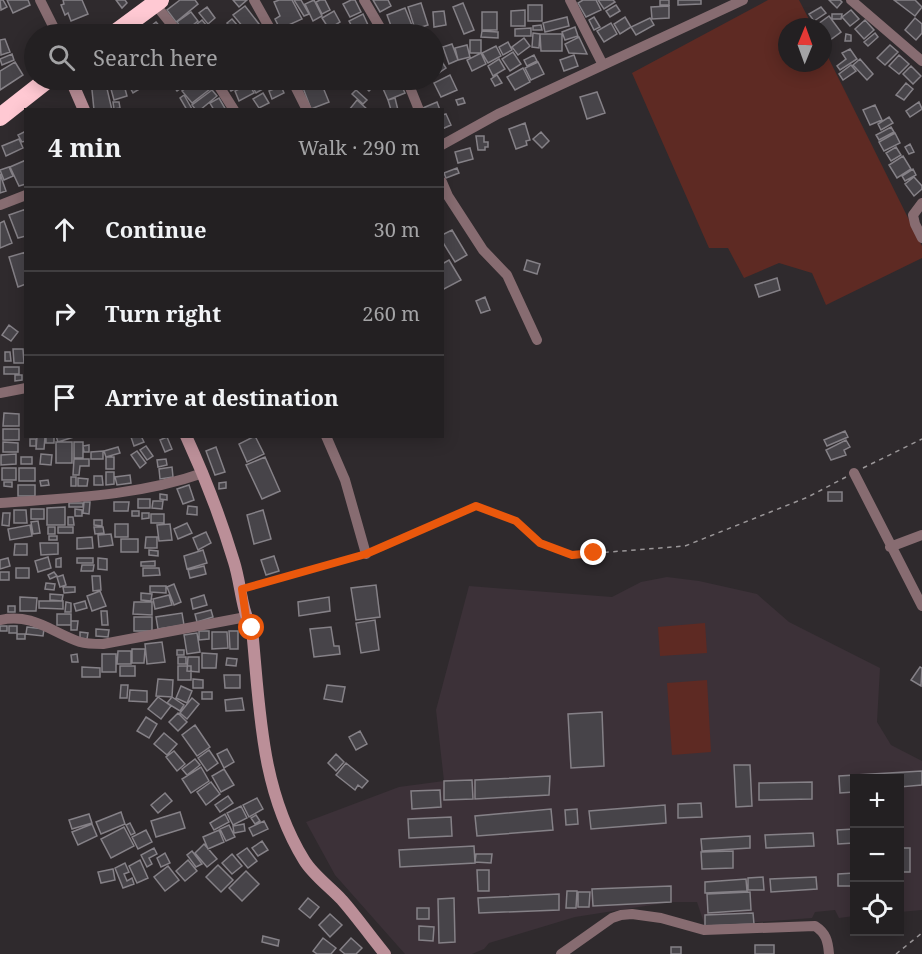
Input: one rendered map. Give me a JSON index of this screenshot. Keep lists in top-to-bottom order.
{
  "north": "top",
  "page": {
    "search": "Search here",
    "heading": ["4 min", "Walk · 290 m"],
    "list": [
      ["Continue", "30 m"],
      ["Turn right", "260 m"],
      "Arrive at destination"
    ],
    "map_buttons": ["+", "−"]
  }
}
